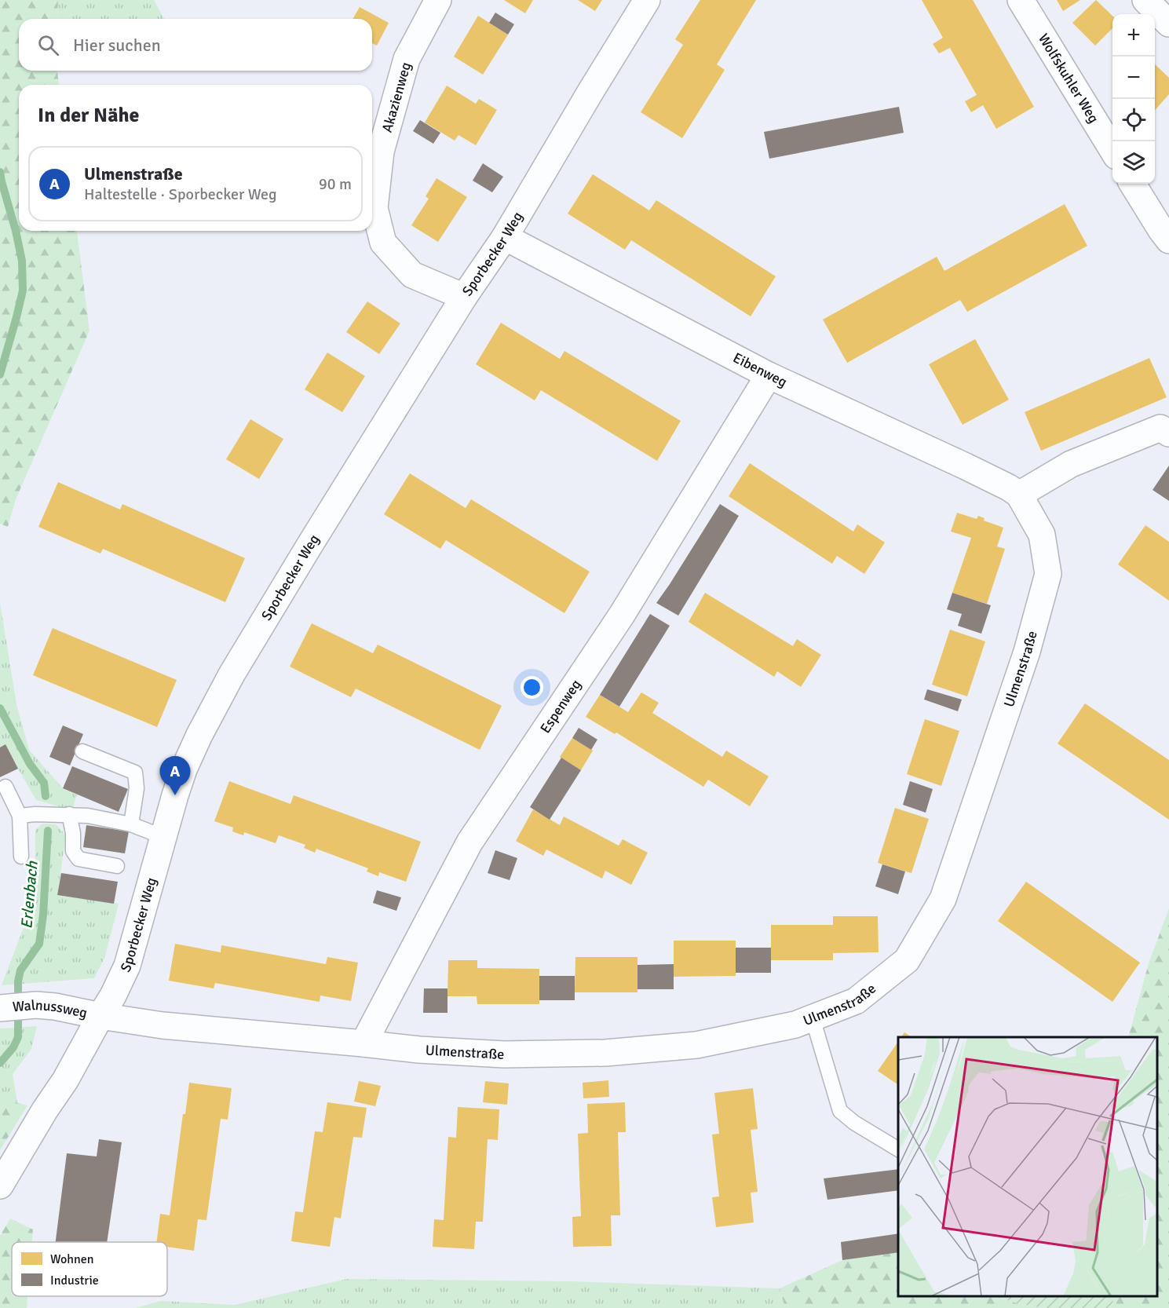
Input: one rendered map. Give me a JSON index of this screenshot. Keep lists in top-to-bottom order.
{
  "streets": {
    "street": [
      "Wolfskuhler Weg",
      "Akazienweg",
      "Sporbecker Weg",
      "Eibenweg",
      "Ulmenstraße",
      "Espenweg",
      "Walnussweg"
    ]
  },
  "crossings": [
    ["Akazienweg", "Sporbecker Weg"],
    ["Sporbecker Weg", "Eibenweg"],
    ["Sporbecker Weg", "Ulmenstraße"],
    ["Sporbecker Weg", "Walnussweg"],
    ["Eibenweg", "Ulmenstraße"],
    ["Eibenweg", "Espenweg"],
    ["Ulmenstraße", "Espenweg"],
    ["Ulmenstraße", "Walnussweg"]
  ],
  "water": ["Erlenbach"],
  "legend": ["Wohnen", "Industrie"],
  "page": {
    "map_buttons": ["+", "−"],
    "search": "Hier suchen",
    "heading": "In der Nähe",
    "list": [
      {
        "mark": "A",
        "name": "Ulmenstraße",
        "note": "Haltestelle · Sporbecker Weg",
        "value": "90 m"
      }
    ],
    "pins": "A"
  }
}
